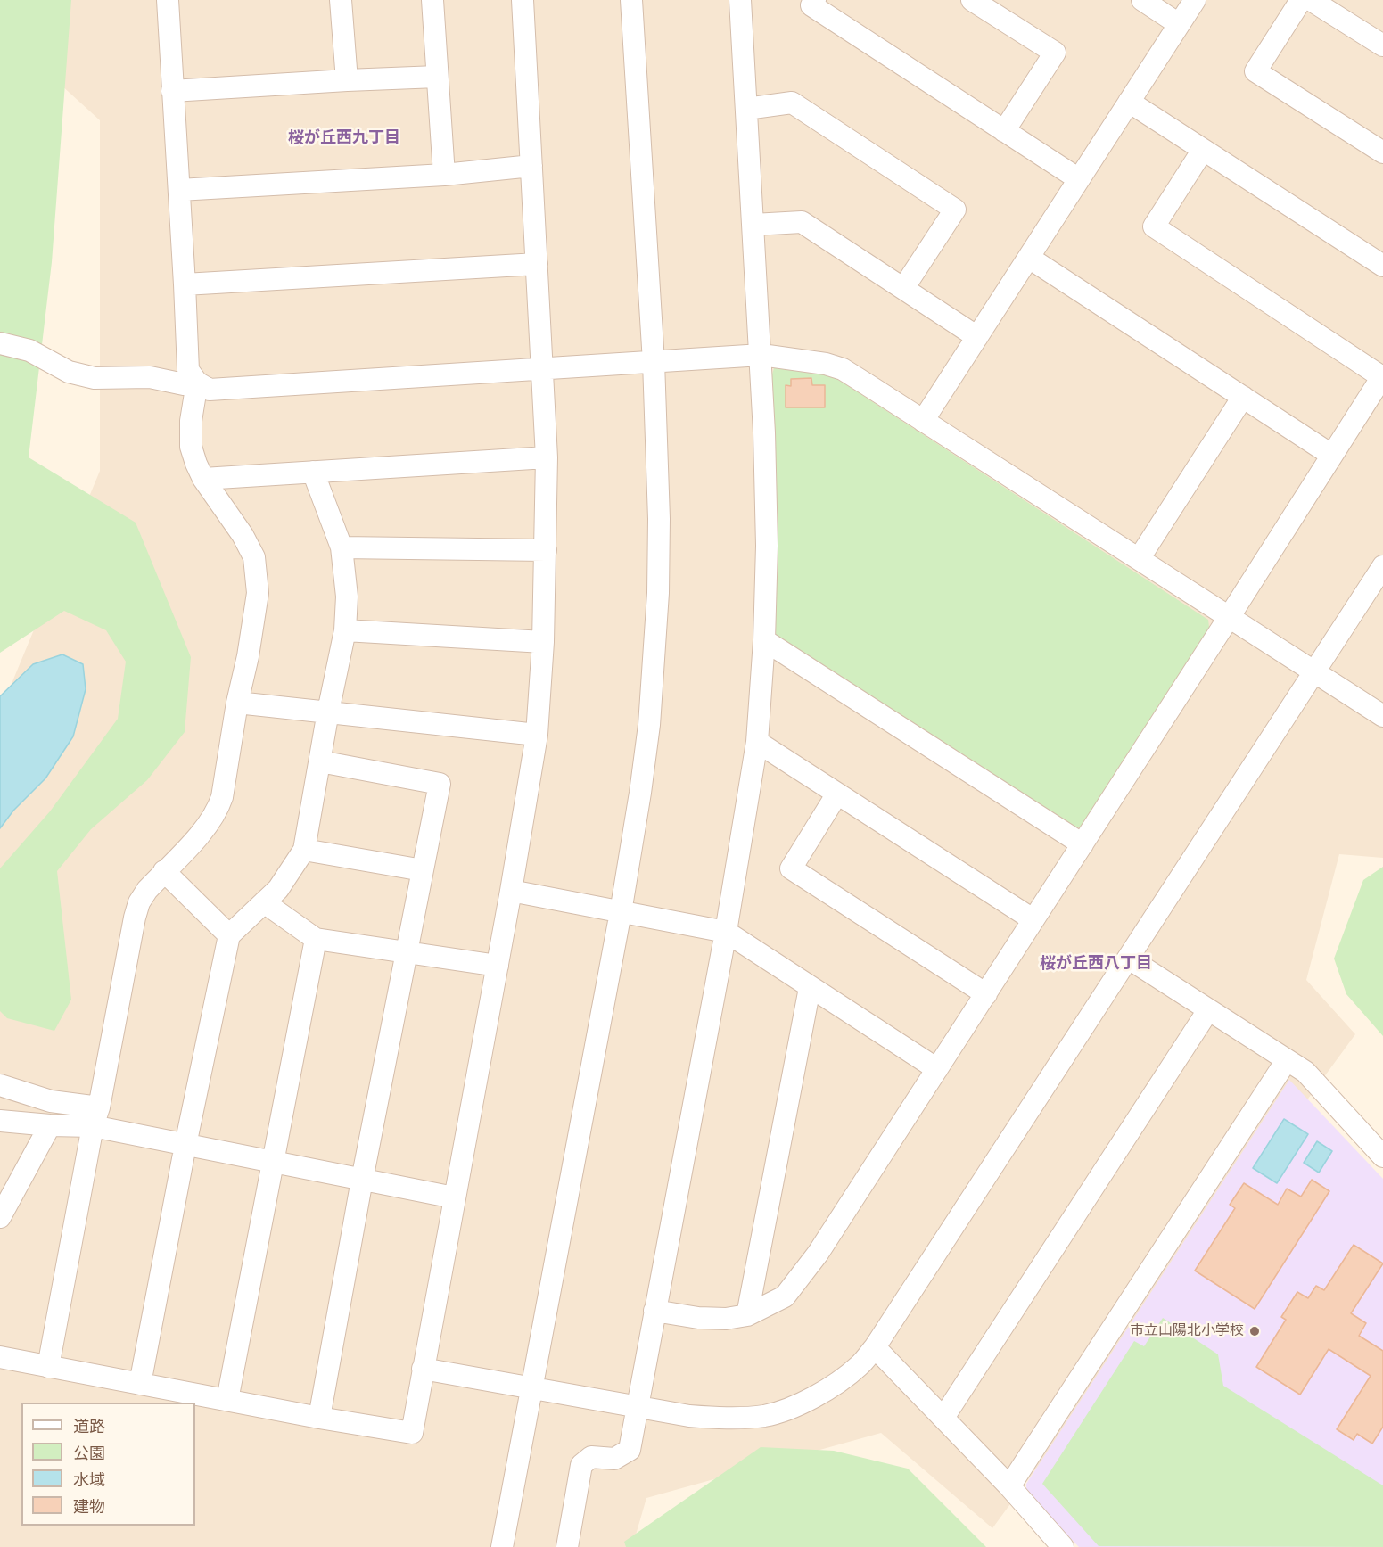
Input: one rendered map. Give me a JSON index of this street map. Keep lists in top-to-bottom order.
{
  "districts": ["桜が丘西九丁目", "桜が丘西八丁目"],
  "places": ["市立山陽北小学校"],
  "legend": [
    "道路",
    "公園",
    "水域",
    "建物"
  ]
}
